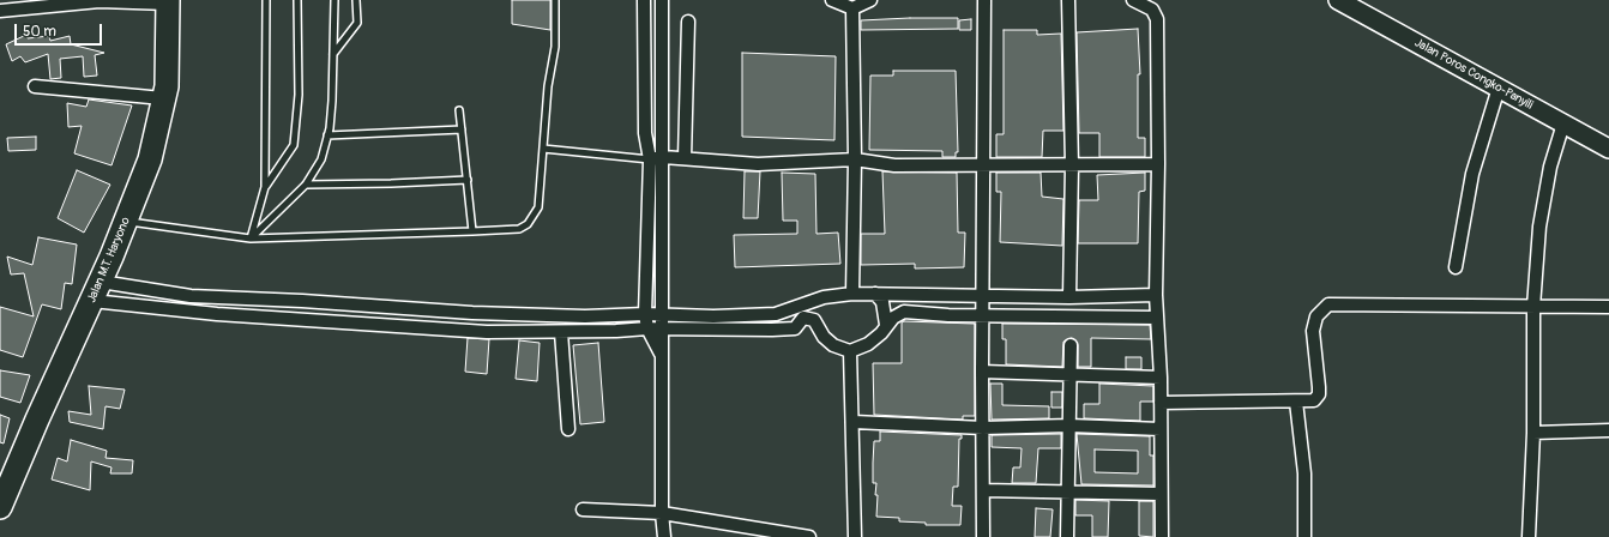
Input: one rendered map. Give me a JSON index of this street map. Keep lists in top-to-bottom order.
{
  "streets": {
    "highway": ["Jalan M.T. Haryono"],
    "main road": ["Jalan Poros Congko-Panyili"]
  },
  "scale_bar": "50 m"
}
